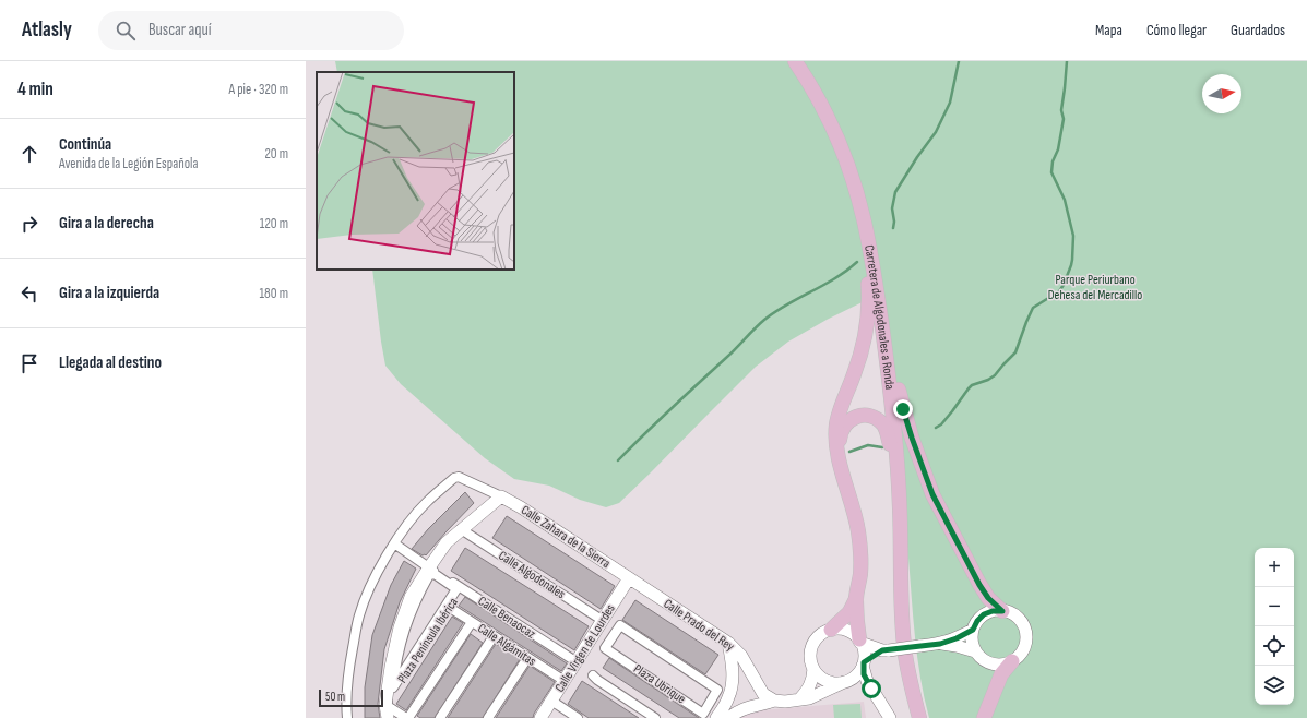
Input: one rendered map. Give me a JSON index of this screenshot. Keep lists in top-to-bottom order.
{
  "streets": {
    "main road": ["Carretera de Algodonales a Ronda"],
    "street": [
      "Calle Zahara de la Sierra",
      "Calle Algodonales",
      "Calle Benaocaz",
      "Calle Prado del Rey",
      "Plaza Península Ibérica",
      "Calle Algámitas",
      "Calle Virgen de Lourdes",
      "Plaza Ubrique"
    ]
  },
  "crossings": [
    ["Calle Zahara de la Sierra", "Calle Prado del Rey"],
    ["Calle Zahara de la Sierra", "Plaza Península Ibérica"],
    ["Calle Zahara de la Sierra", "Calle Virgen de Lourdes"],
    ["Calle Algodonales", "Plaza Península Ibérica"],
    ["Calle Algodonales", "Calle Virgen de Lourdes"],
    ["Calle Benaocaz", "Plaza Península Ibérica"],
    ["Calle Benaocaz", "Calle Virgen de Lourdes"],
    ["Calle Prado del Rey", "Calle Virgen de Lourdes"],
    ["Plaza Península Ibérica", "Calle Algámitas"],
    ["Calle Algámitas", "Calle Virgen de Lourdes"]
  ],
  "parks": ["Parque Periurbano Dehesa del Mercadillo"],
  "scale_bar": "50 m",
  "north": "right",
  "page": {
    "header": "Atlasly",
    "search": "Buscar aquí",
    "nav": ["Mapa", "Cómo llegar", "Guardados"],
    "heading": ["4 min", "A pie · 320 m"],
    "list": [
      ["Continúa", "Avenida de la Legión Española", "20 m"],
      ["Gira a la derecha", "120 m"],
      ["Gira a la izquierda", "180 m"],
      "Llegada al destino"
    ],
    "map_buttons": ["+", "−"],
    "scale": "50 m"
  }
}
